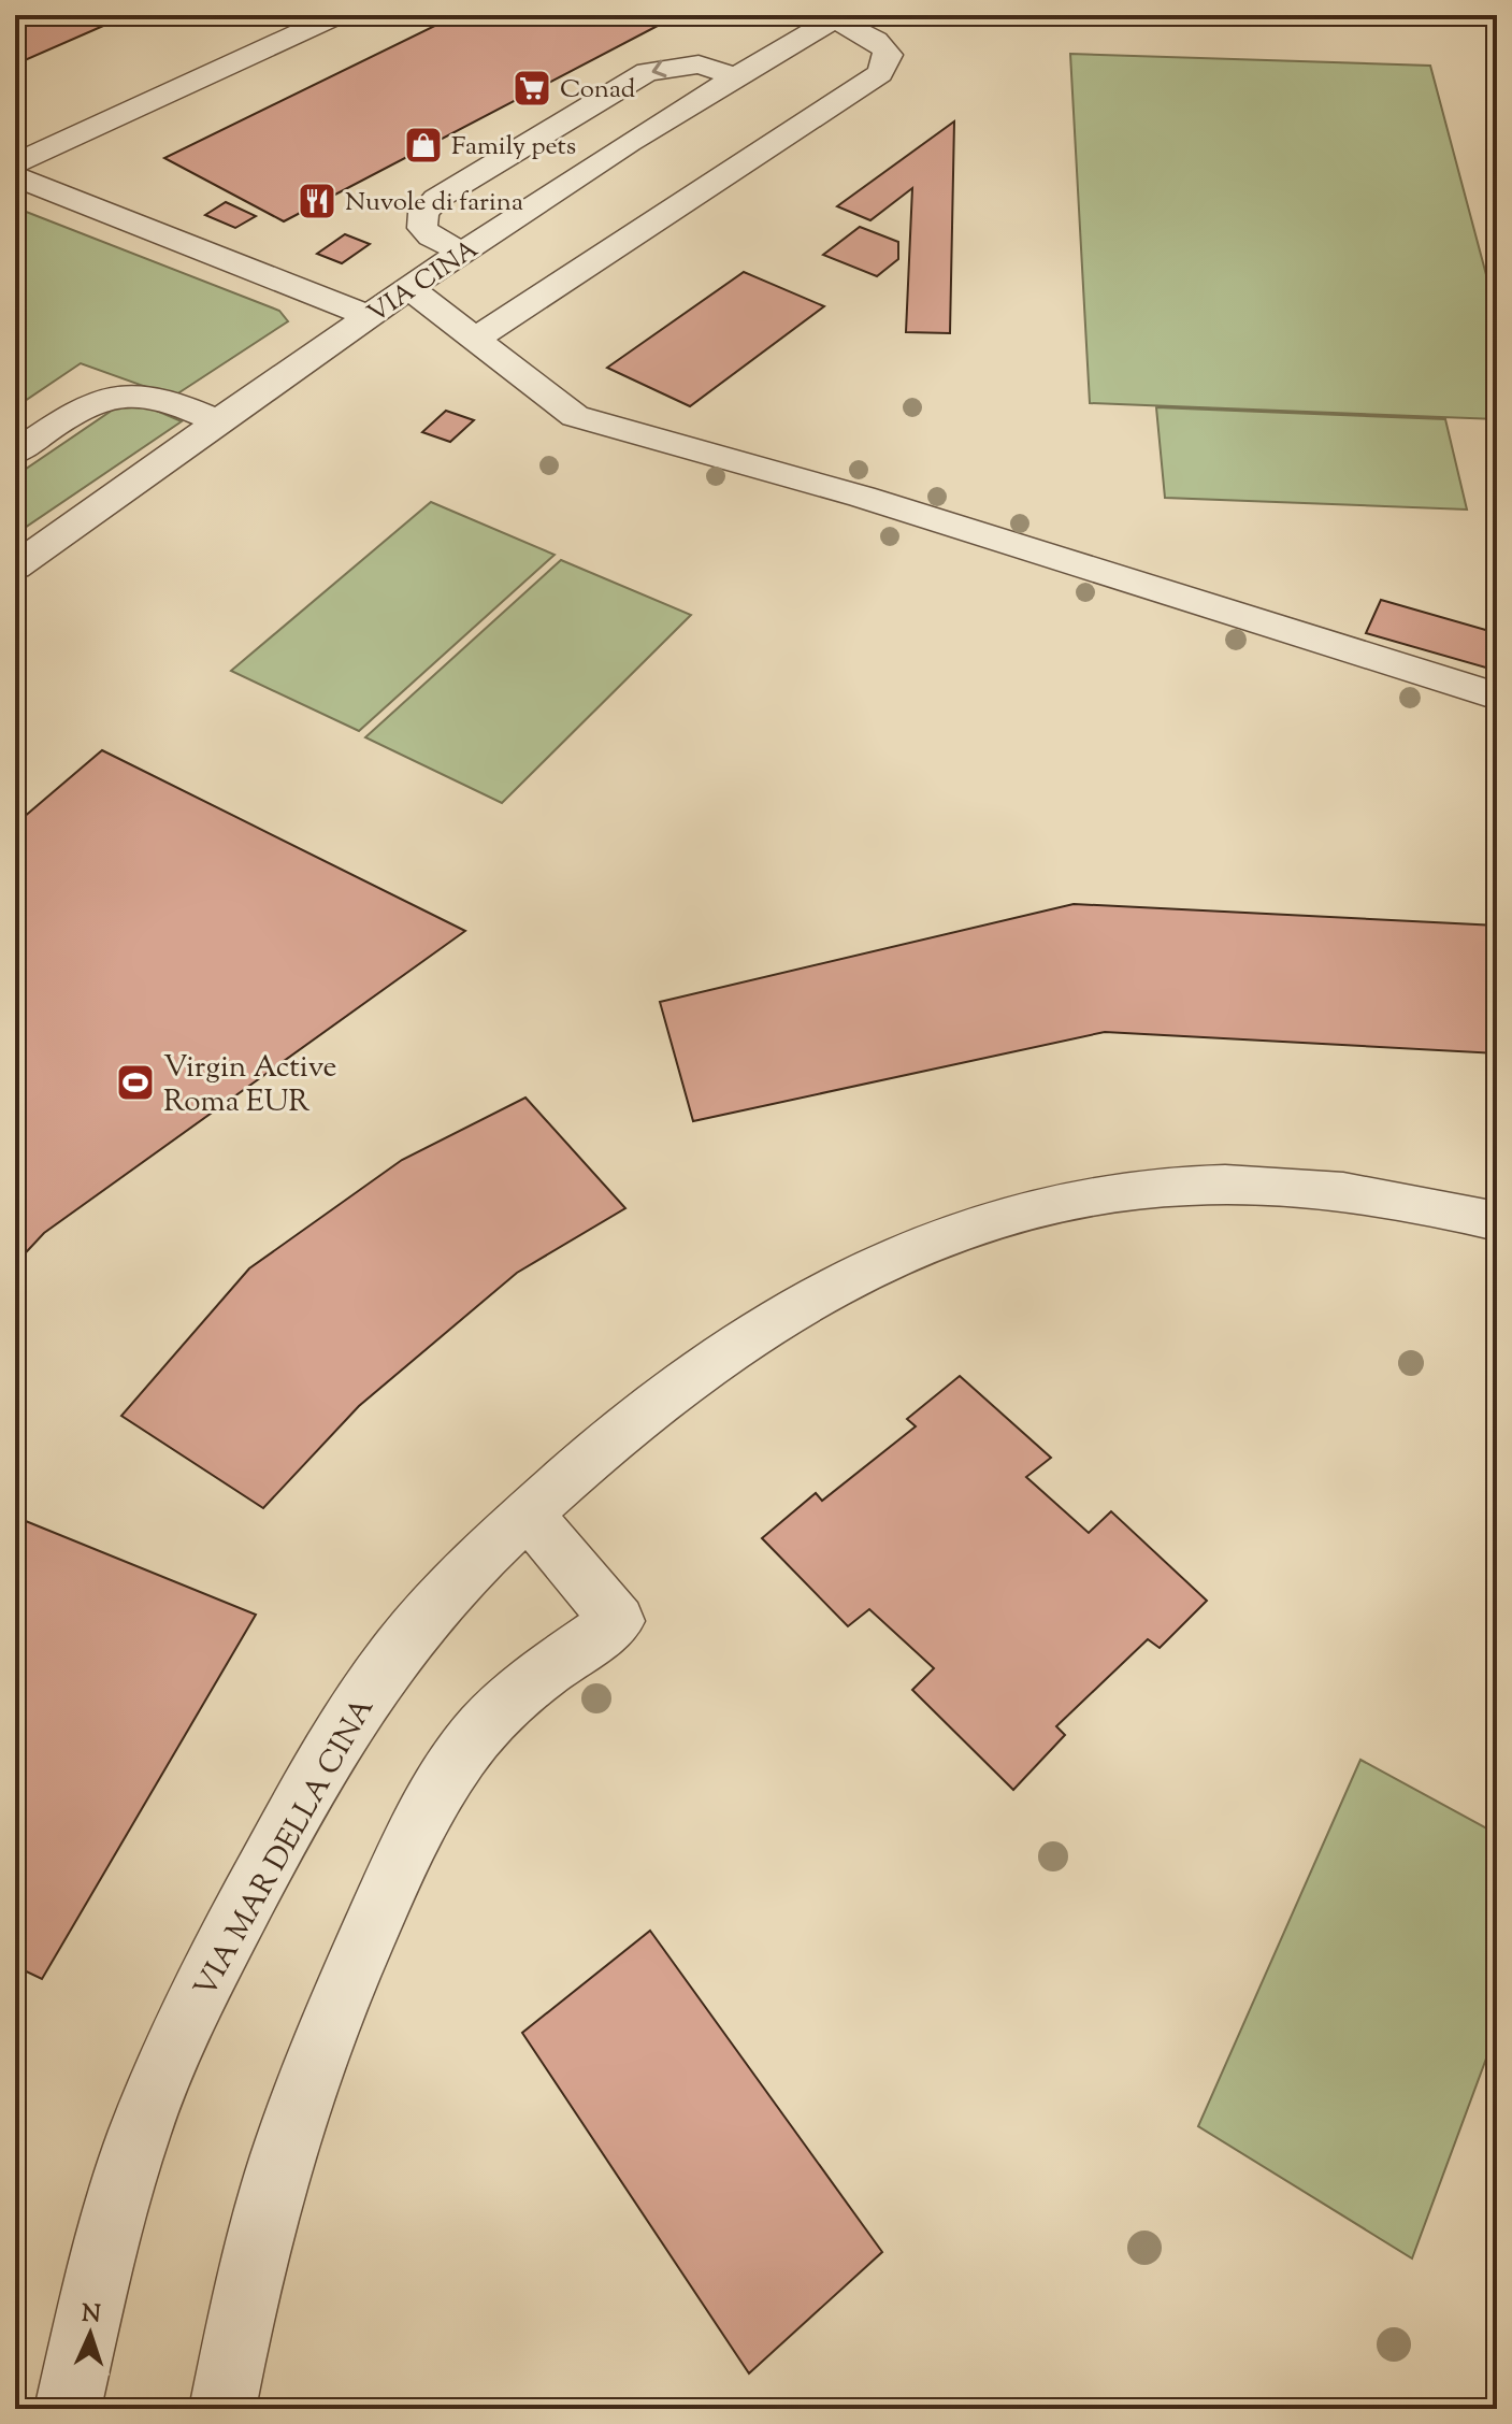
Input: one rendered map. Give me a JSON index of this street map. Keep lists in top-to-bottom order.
{
  "streets": {
    "street": ["VIA CINA", "VIA MAR DELLA CINA"]
  },
  "places": {
    "supermarket": ["Conad"],
    "shop": ["Family pets"],
    "restaurant": ["Nuvole di farina"],
    "sports": ["Virgin Active Roma EUR"]
  },
  "north": "top"
}
